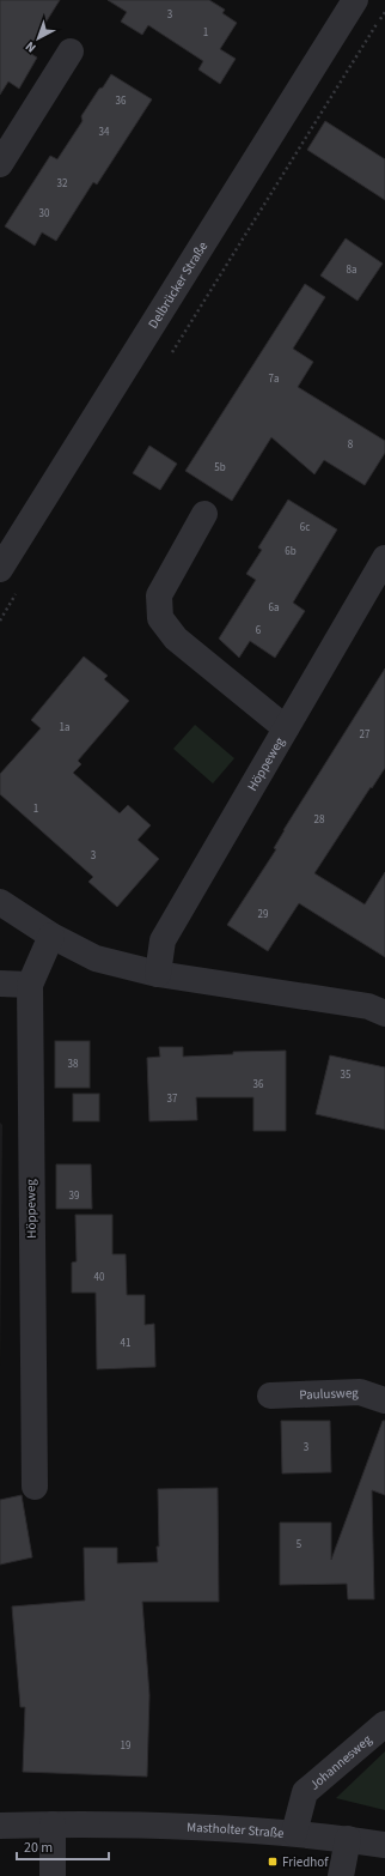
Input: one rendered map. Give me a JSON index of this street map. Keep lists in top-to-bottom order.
{
  "streets": {
    "street": [
      "Delbrücker Straße",
      "Höppeweg",
      "Paulusweg",
      "Johannesweg",
      "Mastholter Straße"
    ]
  },
  "crossings": [
    ["Johannesweg", "Mastholter Straße"]
  ],
  "places": {
    "transit": ["Friedhof"]
  },
  "house_numbers": [
    "3",
    "1",
    "36",
    "34",
    "32",
    "30",
    "8a",
    "7a",
    "8",
    "5b",
    "6c",
    "6b",
    "6a",
    "6",
    "1a",
    "27",
    "1",
    "28",
    "3",
    "29",
    "38",
    "35",
    "36",
    "37",
    "39",
    "40",
    "41",
    "3",
    "5",
    "19"
  ],
  "scale_bar": "20 m",
  "north": "bottom left"
}
